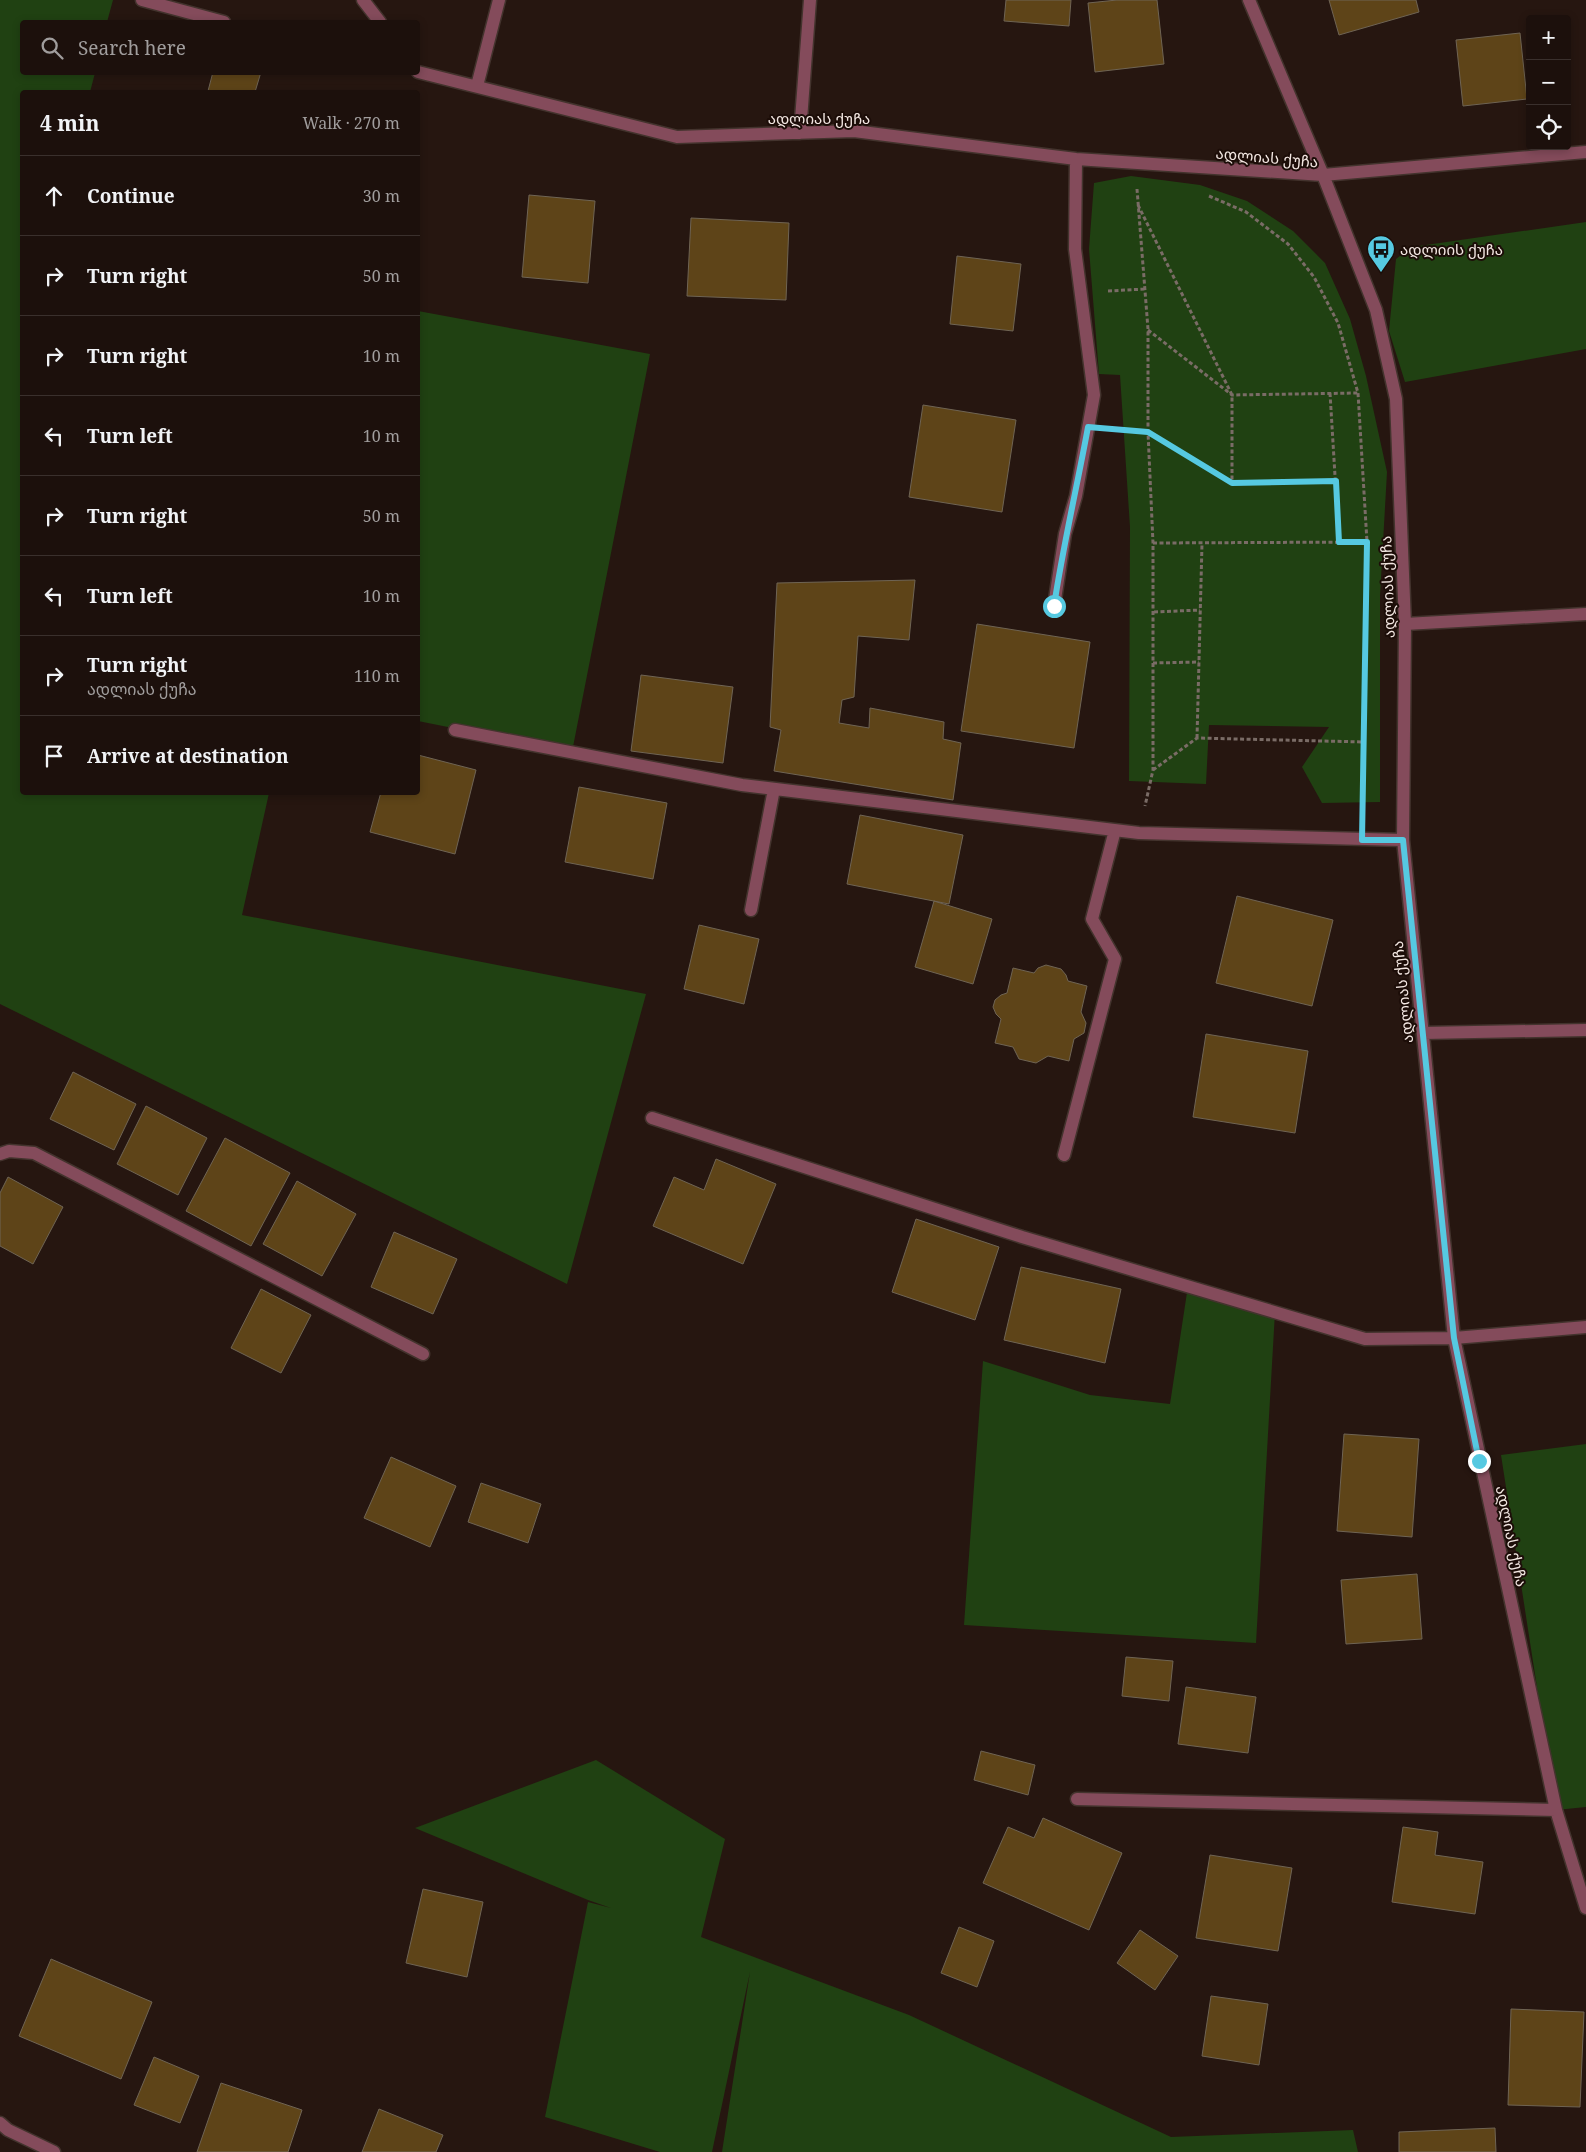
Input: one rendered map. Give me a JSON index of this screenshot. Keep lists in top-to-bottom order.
{
  "streets": {
    "street": ["ადლიას ქუჩა"]
  },
  "places": {
    "bus stop": ["ადლიის ქუჩა"]
  },
  "page": {
    "map_buttons": ["+", "−"],
    "search": "Search here",
    "heading": ["4 min", "Walk · 270 m"],
    "list": [
      ["Continue", "30 m"],
      ["Turn right", "50 m"],
      ["Turn right", "10 m"],
      ["Turn left", "10 m"],
      ["Turn right", "50 m"],
      ["Turn left", "10 m"],
      ["Turn right", "ადლიას ქუჩა", "110 m"],
      "Arrive at destination"
    ]
  }
}
